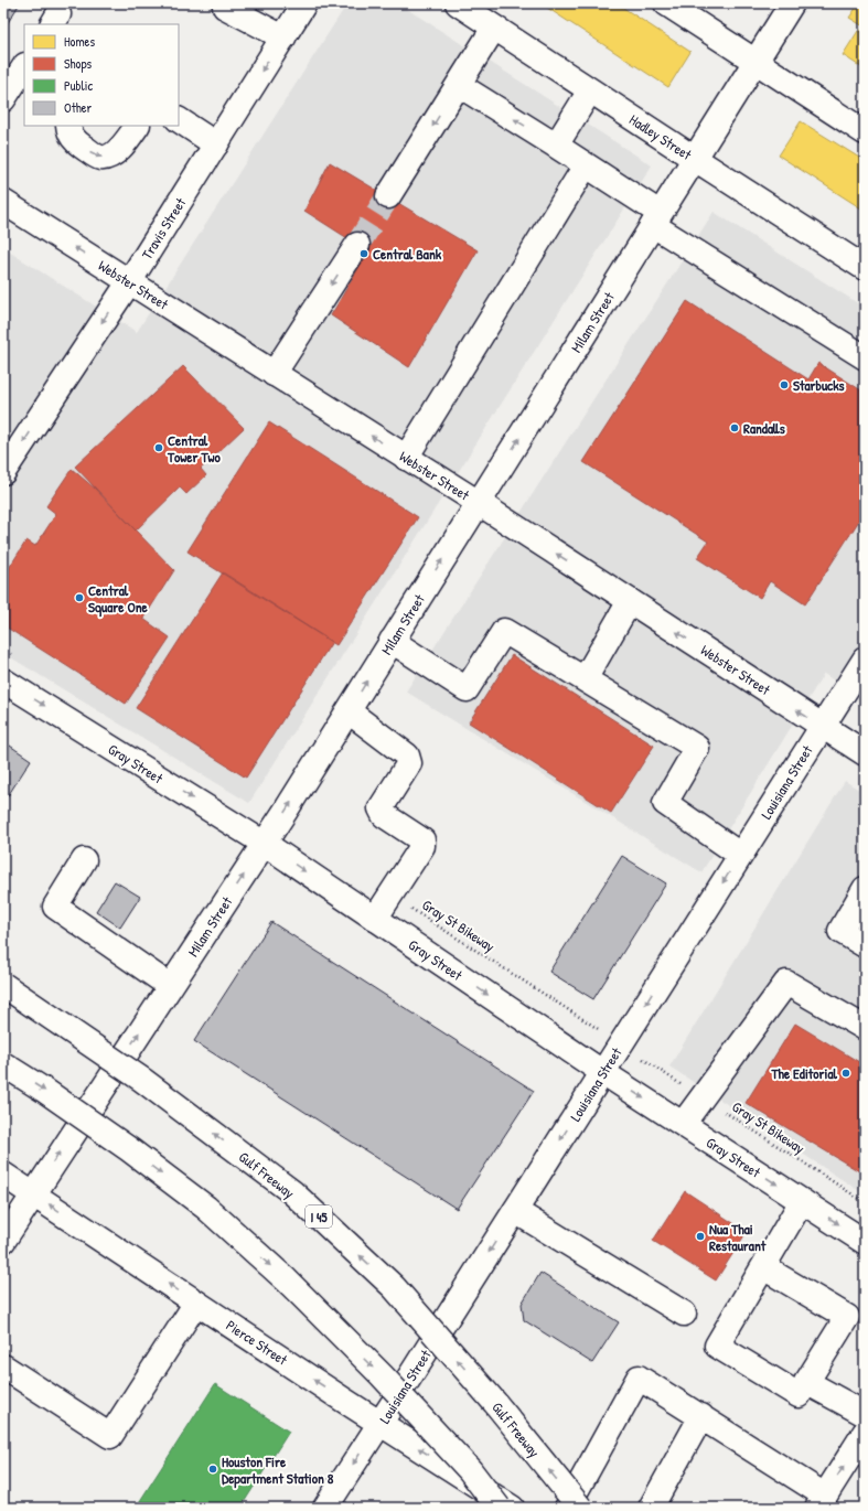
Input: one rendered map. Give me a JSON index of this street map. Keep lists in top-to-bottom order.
{
  "streets": {
    "main road": [
      "Hadley Street",
      "Travis Street",
      "Webster Street",
      "Milam Street",
      "Gray Street",
      "Louisiana Street",
      "Gulf Freeway",
      "I 45",
      "Pierce Street"
    ],
    "path": ["Gray St Bikeway"]
  },
  "crossings": [
    ["Hadley Street", "Milam Street"],
    ["Travis Street", "Webster Street"],
    ["Webster Street", "Milam Street"],
    ["Webster Street", "Louisiana Street"],
    ["Milam Street", "Gray Street"],
    ["Milam Street", "Pierce Street"],
    ["Gray Street", "Louisiana Street"],
    ["Louisiana Street", "Pierce Street"]
  ],
  "one_way": [
    "Travis Street",
    "Webster Street",
    "Gray Street",
    "Louisiana Street"
  ],
  "places": [
    "Central Bank",
    "Starbucks",
    "Randalls",
    "Central Tower Two",
    "Central Square One",
    "The Editorial",
    "Nua Thai Restaurant",
    "Houston Fire Department Station 8"
  ],
  "legend": [
    "Homes",
    "Shops",
    "Public",
    "Other"
  ]
}
